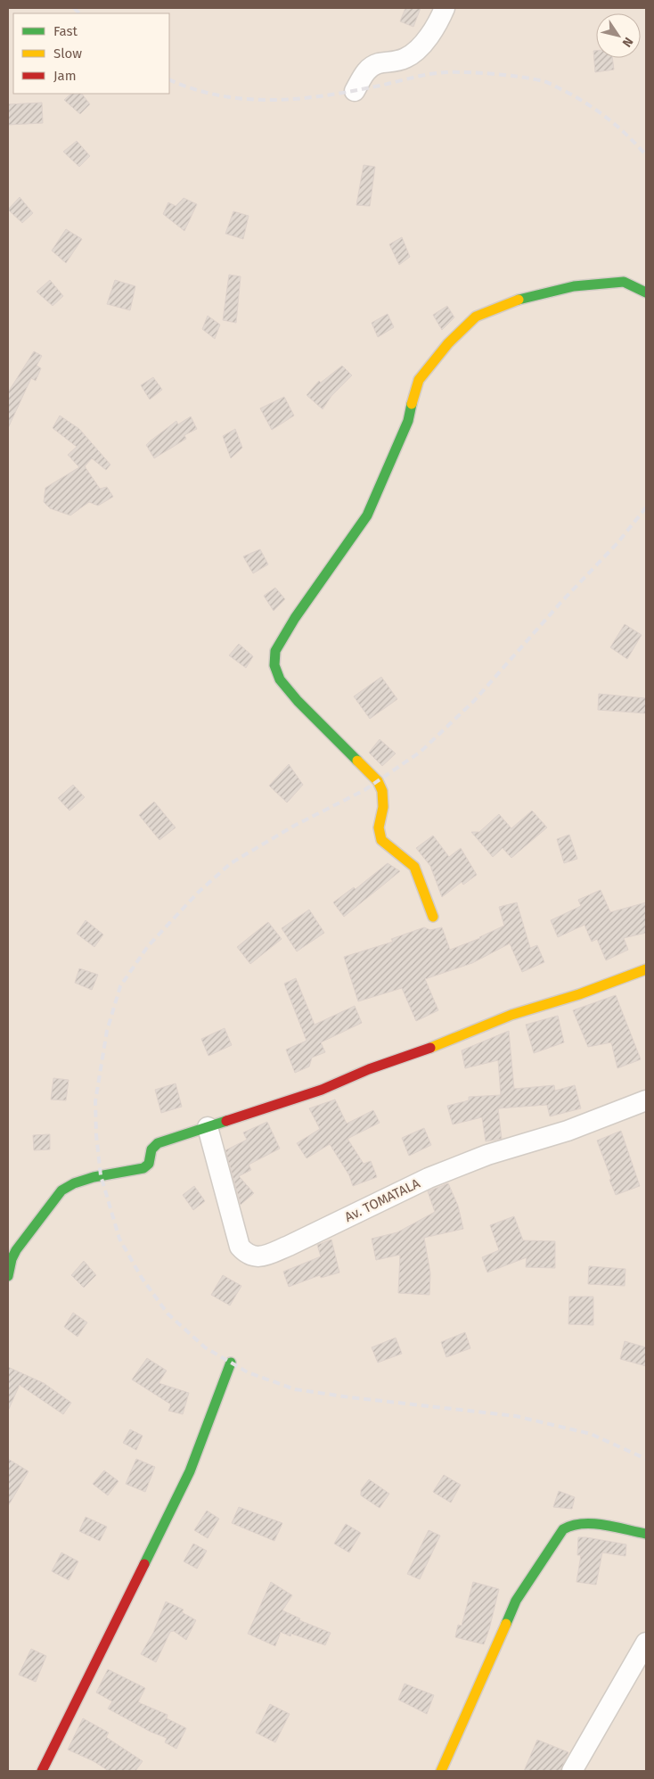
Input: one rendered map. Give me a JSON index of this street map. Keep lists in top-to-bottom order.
{
  "streets": {
    "street": ["Av. TOMATALA"]
  },
  "legend": ["Fast", "Slow", "Jam"],
  "north": "bottom right"
}
